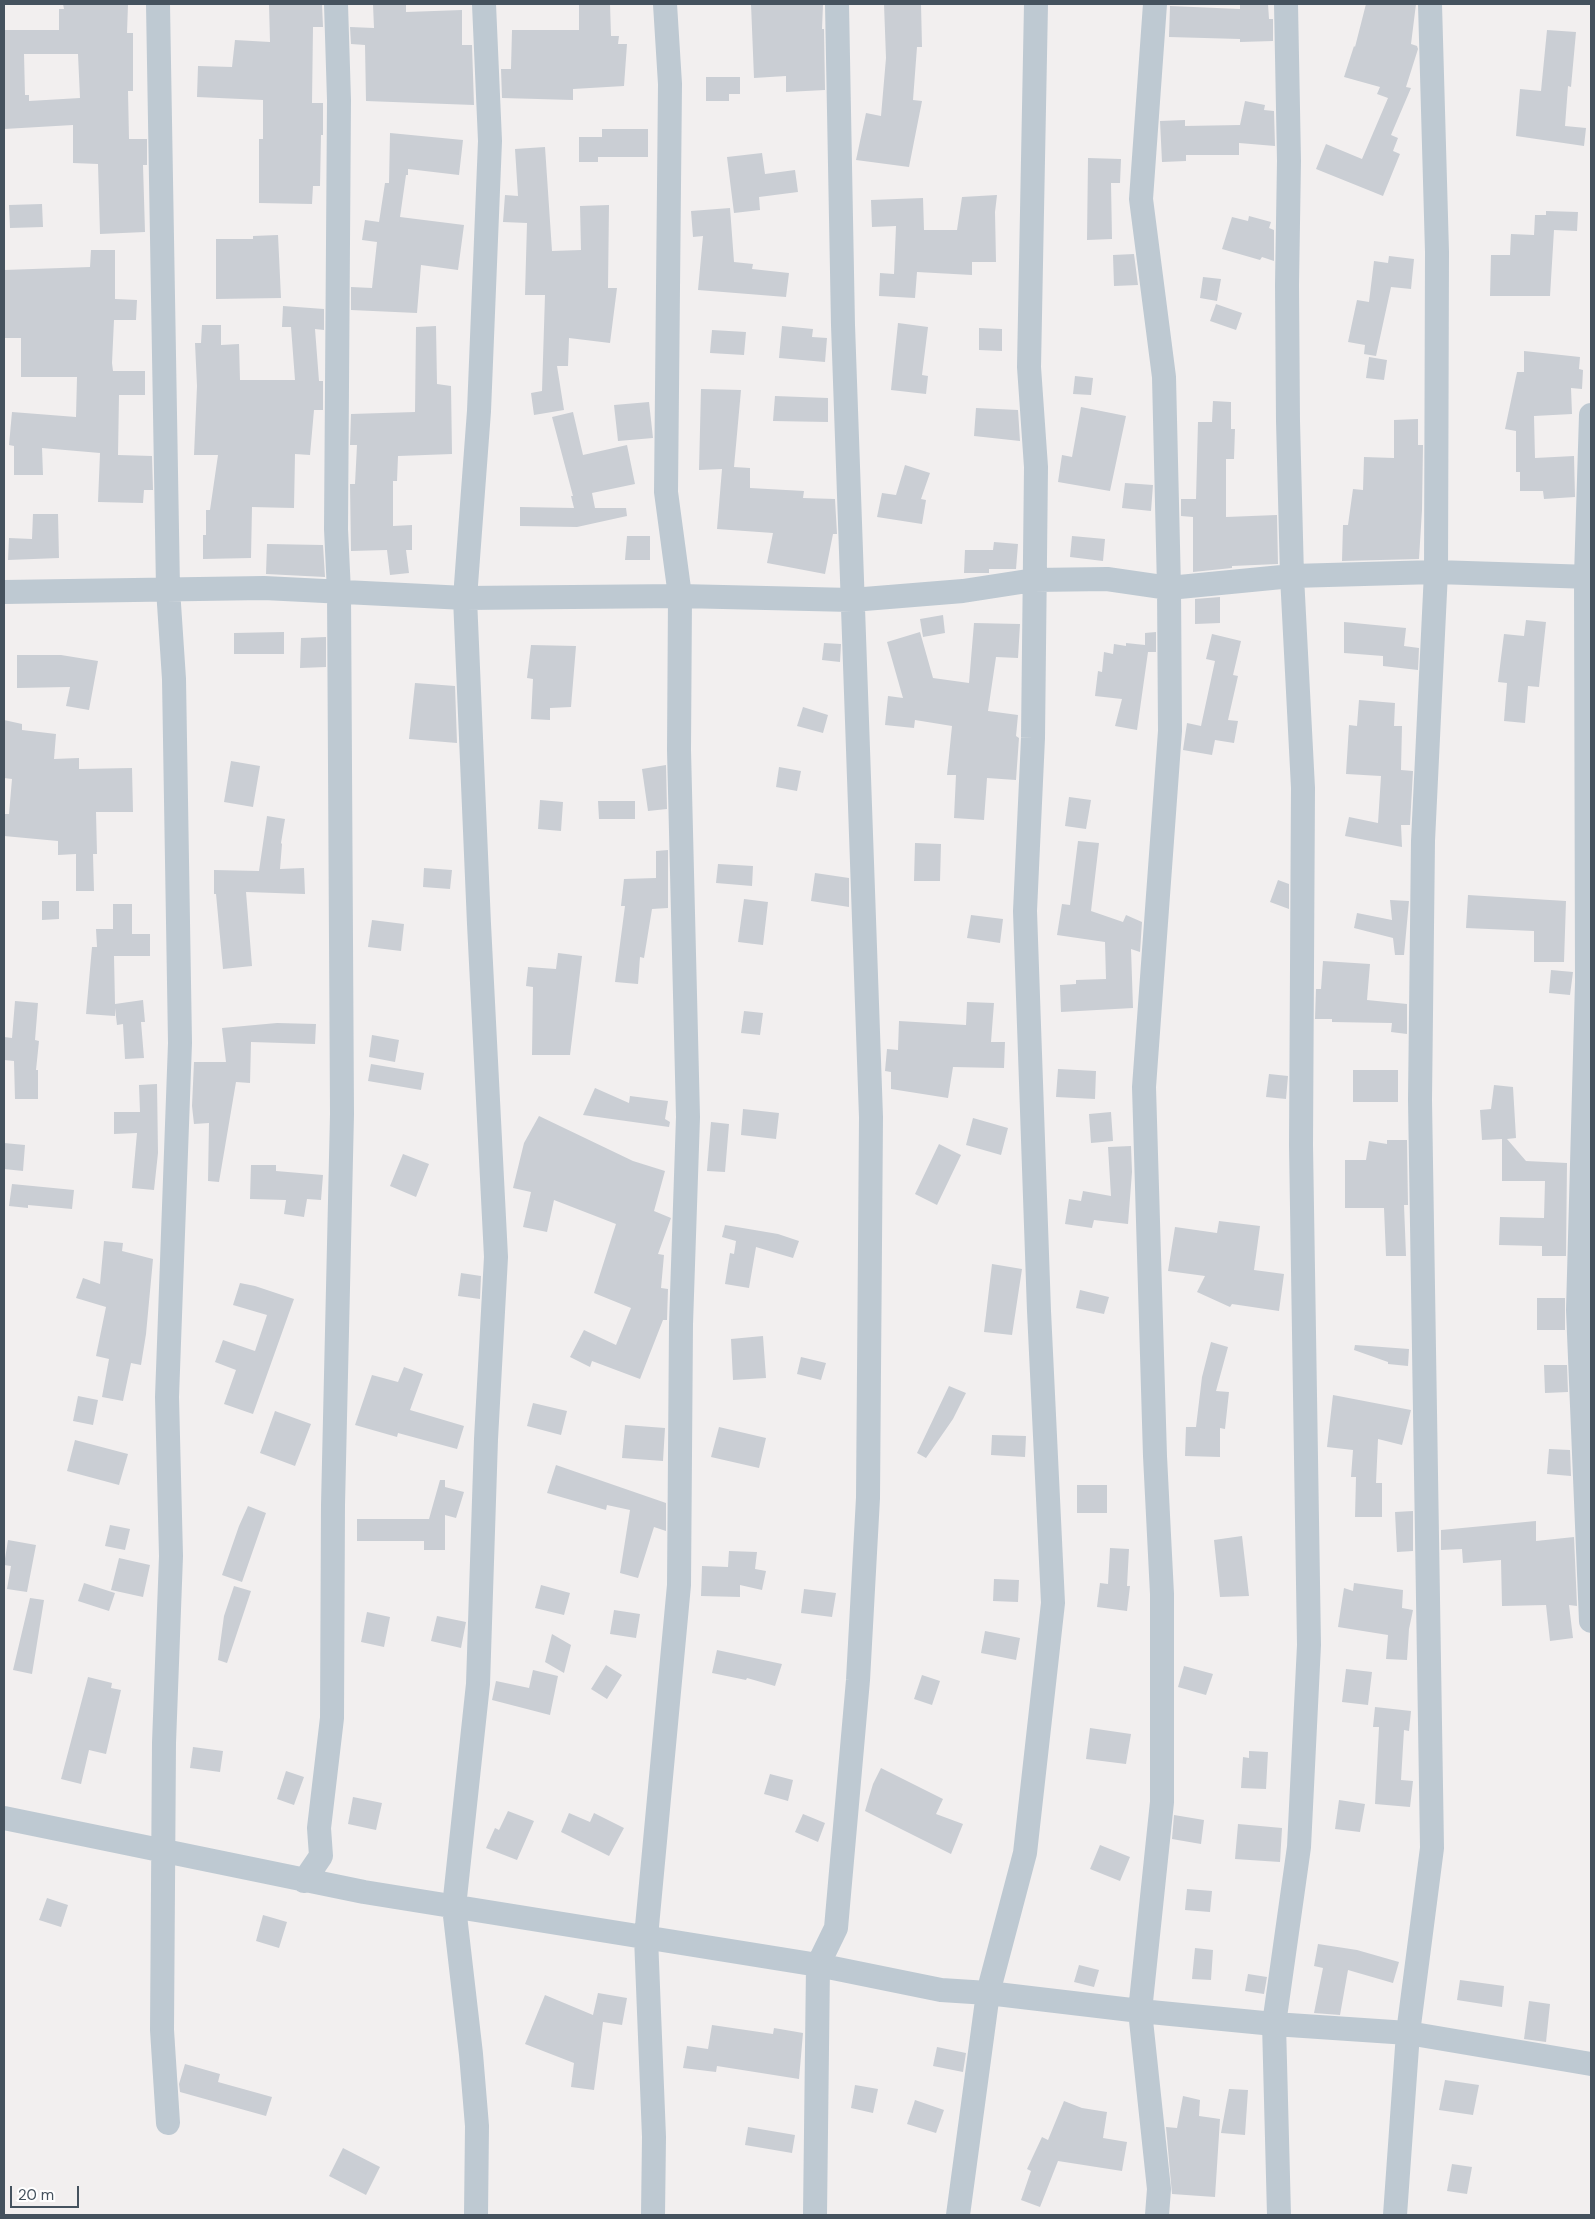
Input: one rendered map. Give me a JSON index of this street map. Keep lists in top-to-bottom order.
{
  "scale_bar": "20 m"
}
